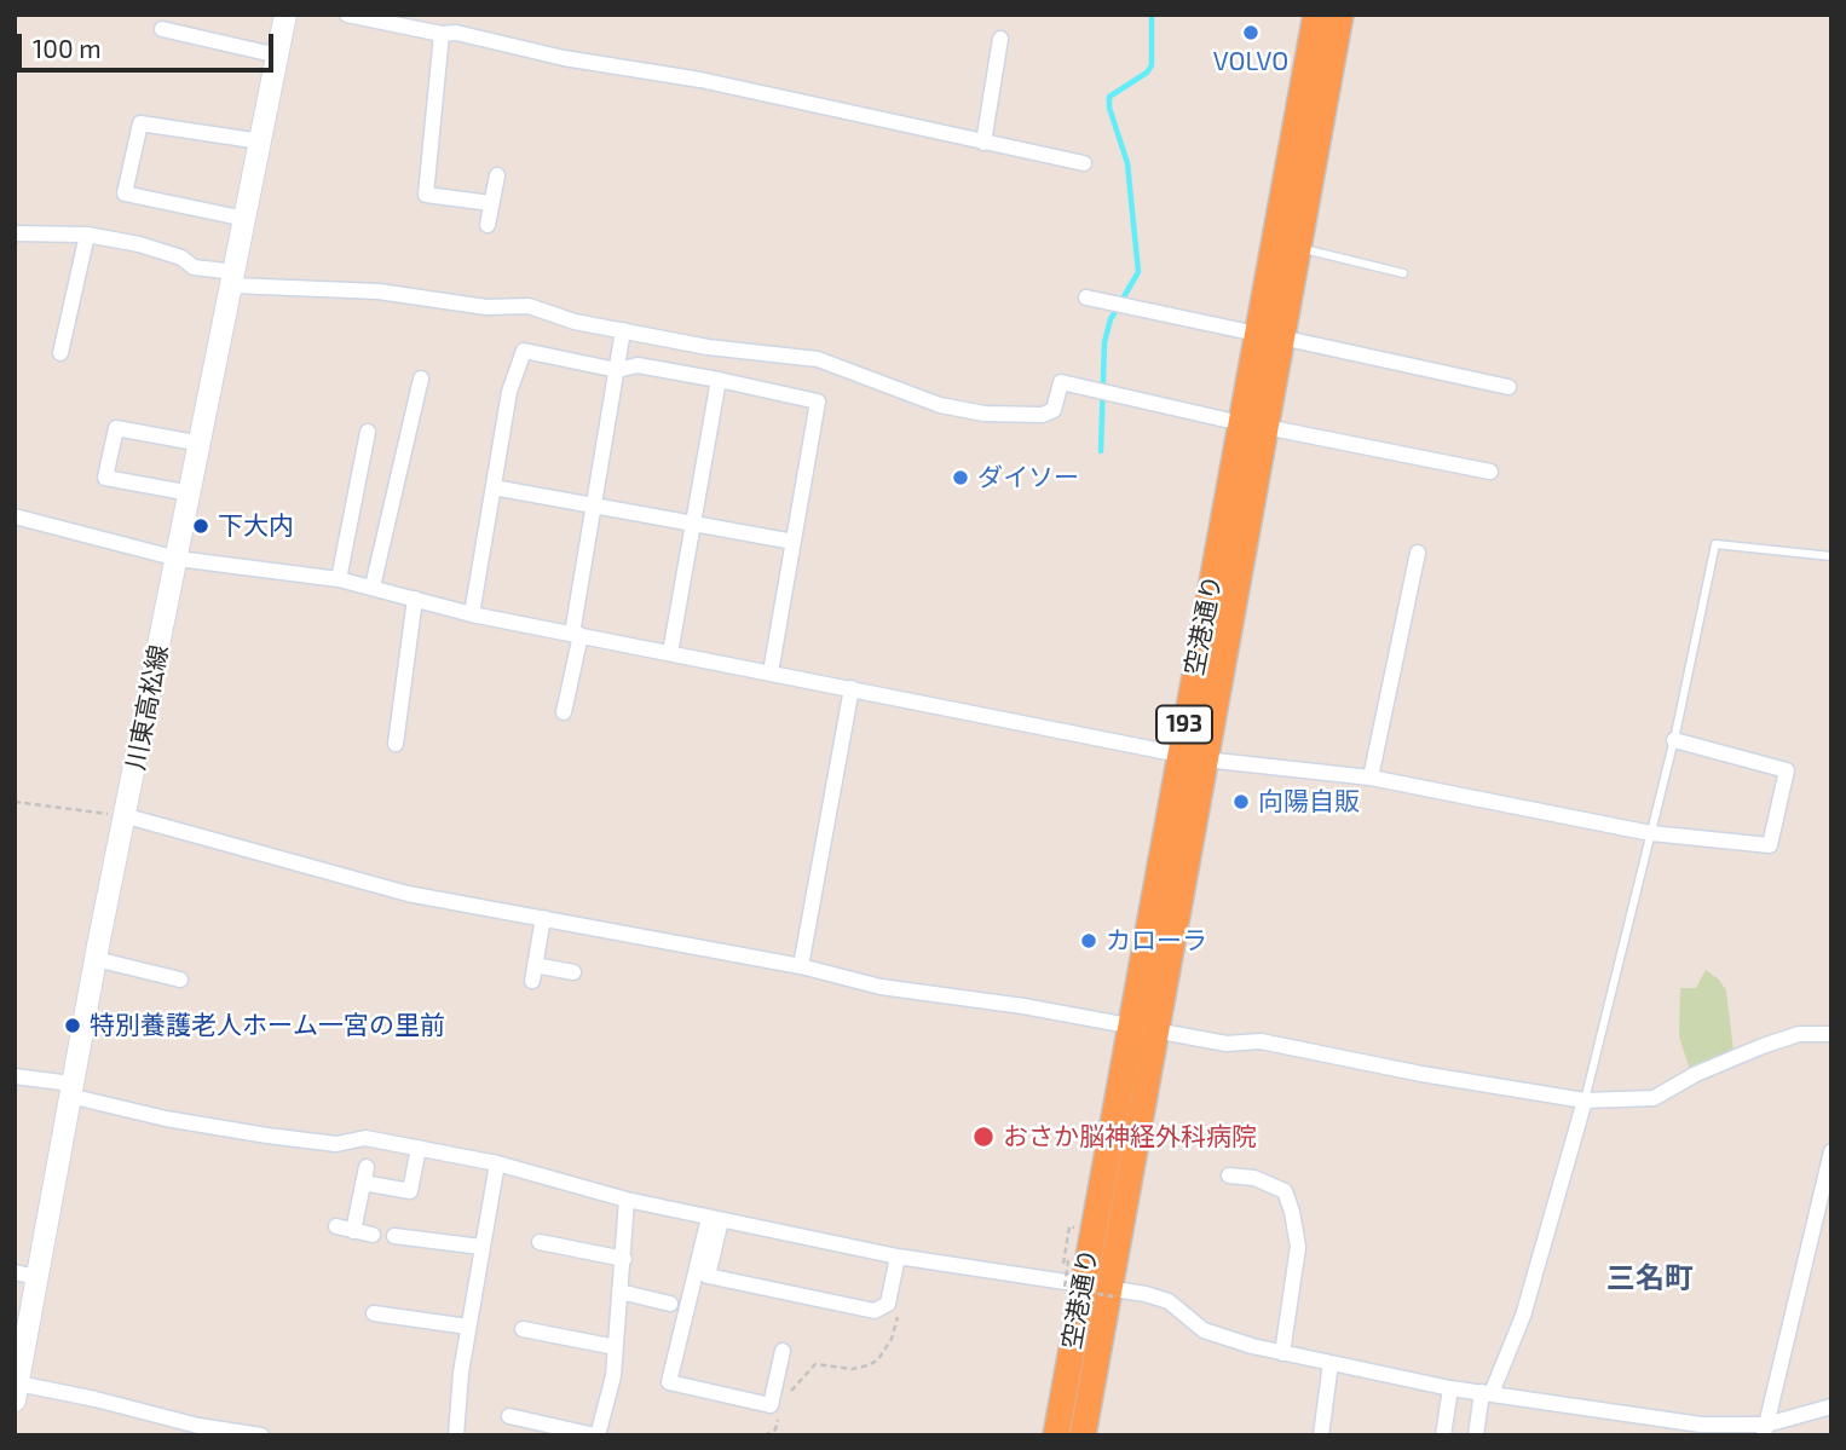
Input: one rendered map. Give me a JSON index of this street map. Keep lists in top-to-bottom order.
{
  "streets": {
    "highway": ["空港通り", "193"],
    "main road": ["川東高松線"]
  },
  "districts": ["三名町"],
  "places": [
    "VOLVO",
    "ダイソー",
    "下大内",
    "向陽自販",
    "カローラ",
    "特別養護老人ホーム一宮の里前",
    "おさか脳神経外科病院"
  ],
  "scale_bar": "100 m"
}
